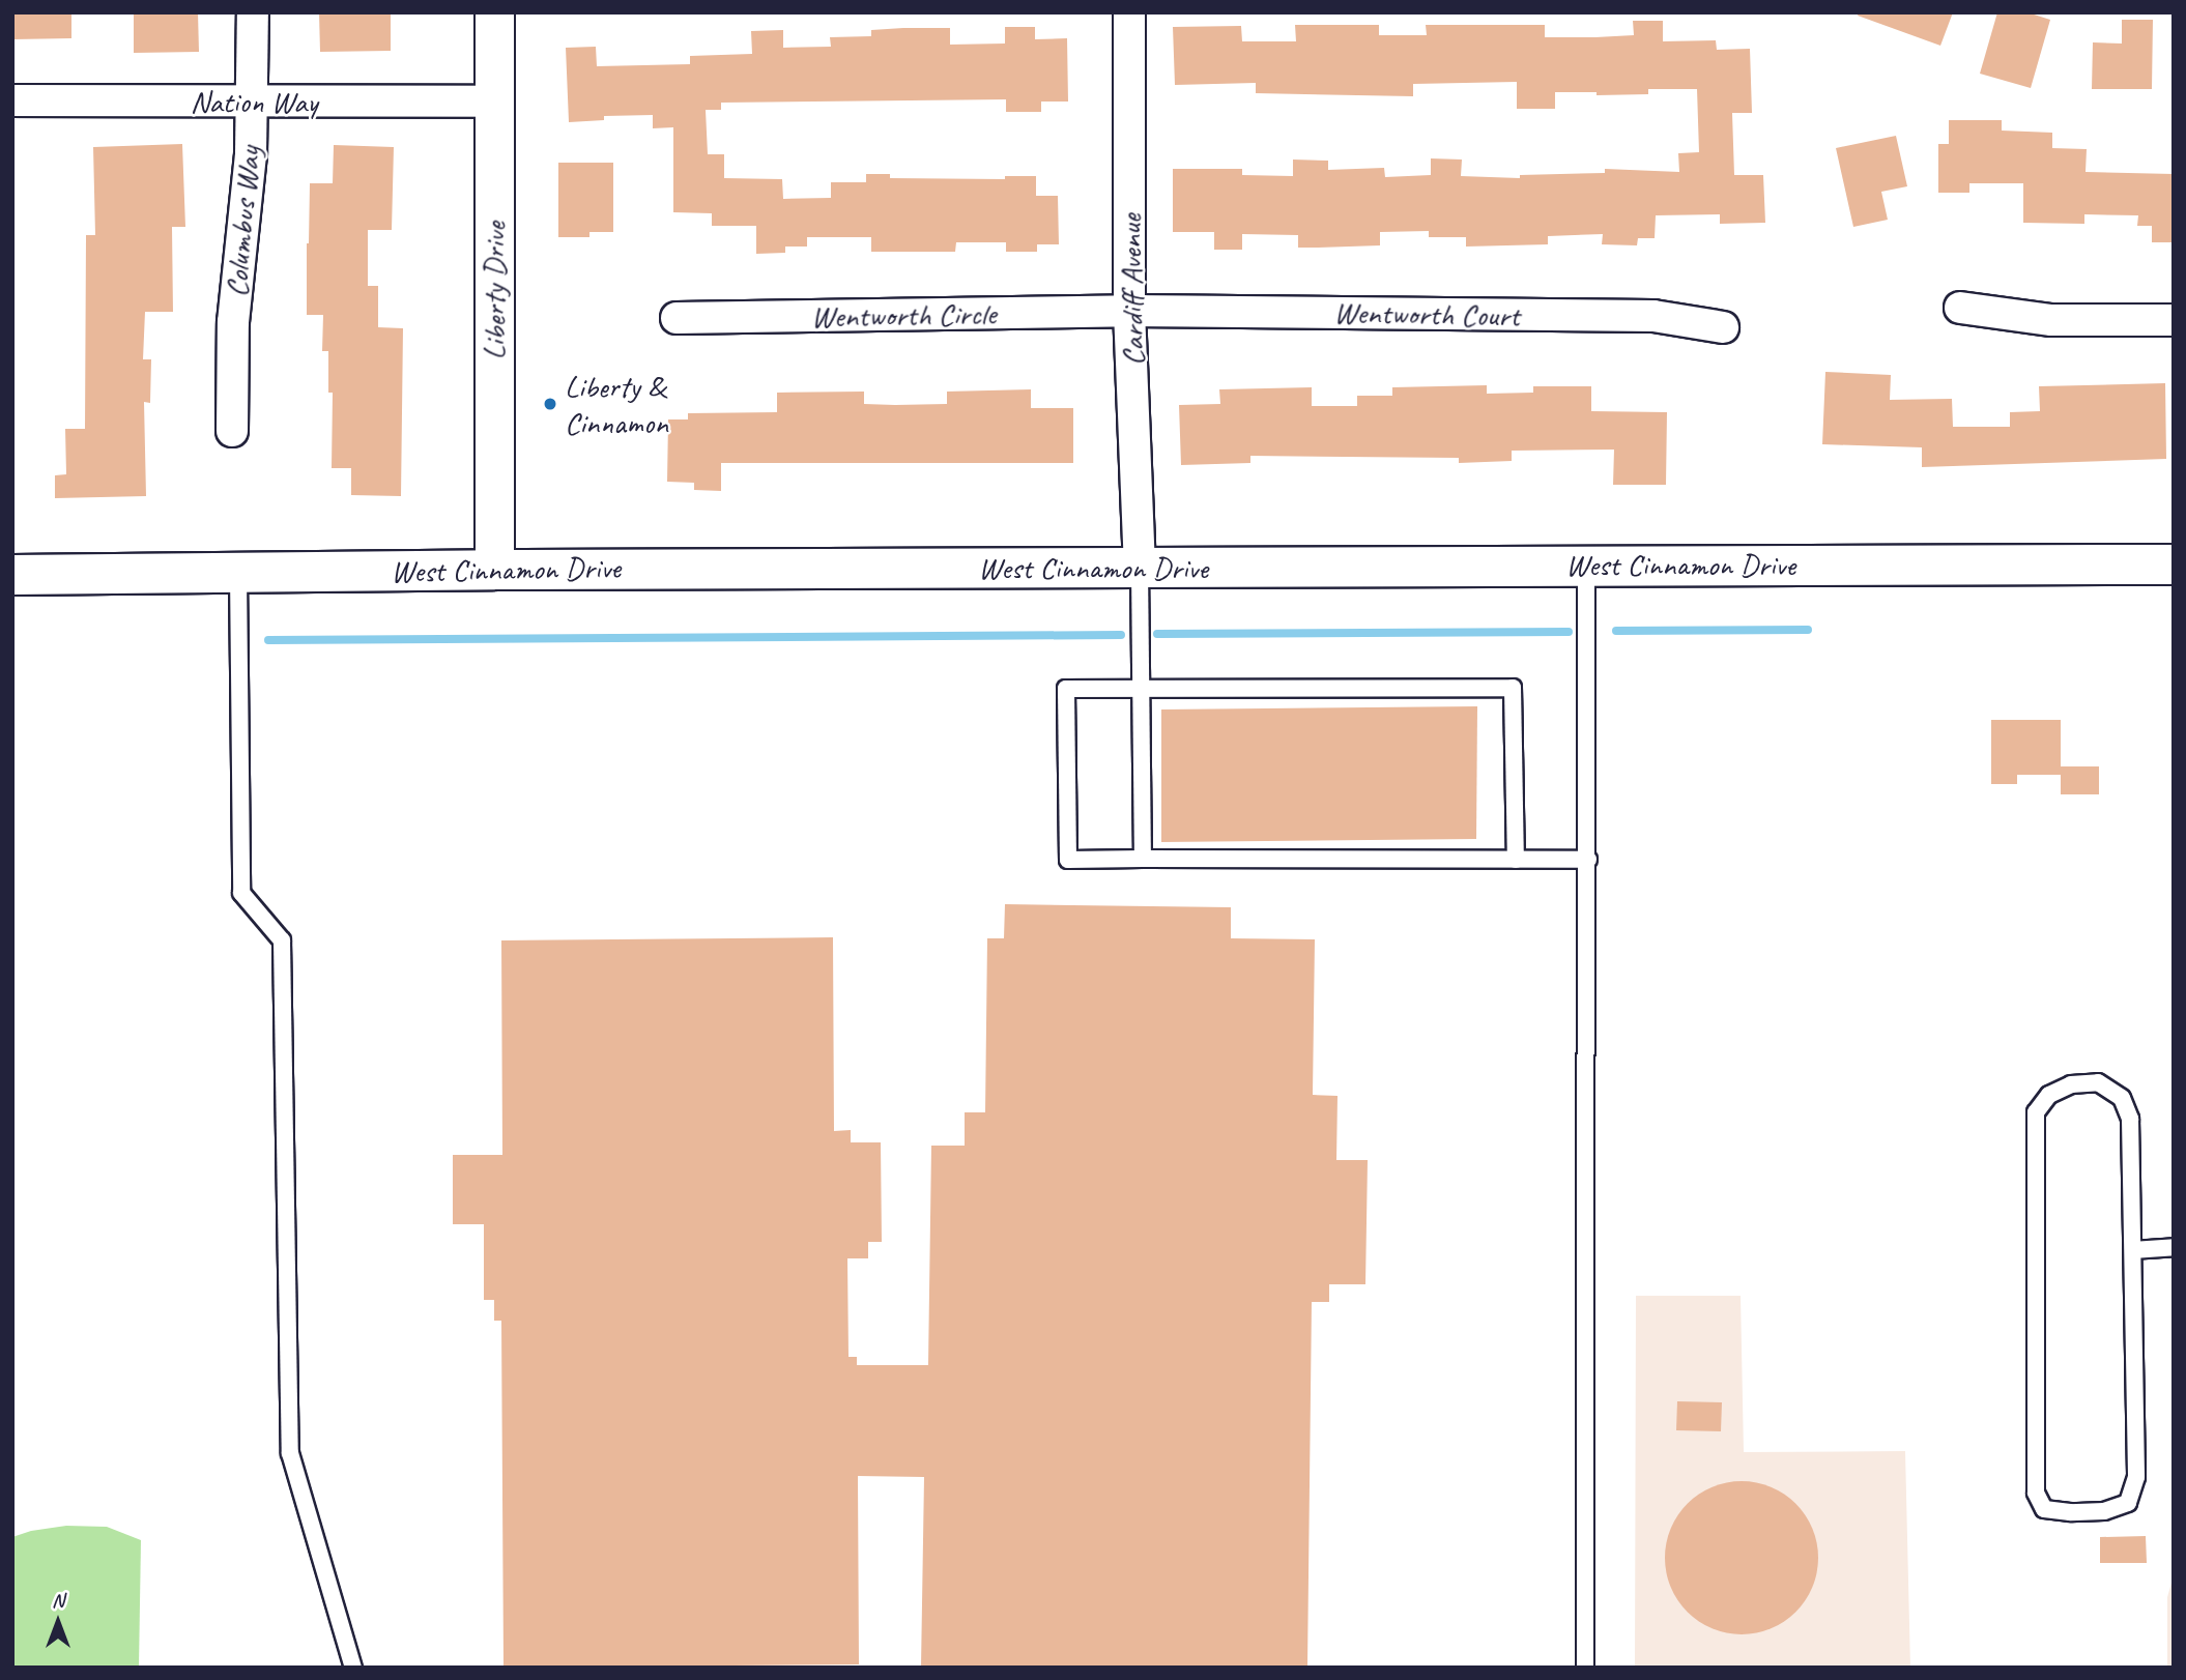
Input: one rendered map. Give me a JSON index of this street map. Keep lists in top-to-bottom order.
{
  "streets": {
    "main road": ["West Cinnamon Drive"],
    "street": [
      "Nation Way",
      "Columbus Way",
      "Cardiff Avenue",
      "Liberty Drive",
      "Wentworth Court",
      "Wentworth Circle"
    ]
  },
  "crossings": [
    ["Nation Way", "Columbus Way"],
    ["Nation Way", "Liberty Drive"],
    ["Cardiff Avenue", "Wentworth Court"],
    ["Cardiff Avenue", "Wentworth Circle"],
    ["Cardiff Avenue", "West Cinnamon Drive"],
    ["Liberty Drive", "West Cinnamon Drive"],
    ["Wentworth Court", "Wentworth Circle"]
  ],
  "places": ["Liberty & Cinnamon"],
  "north": "top"
}
